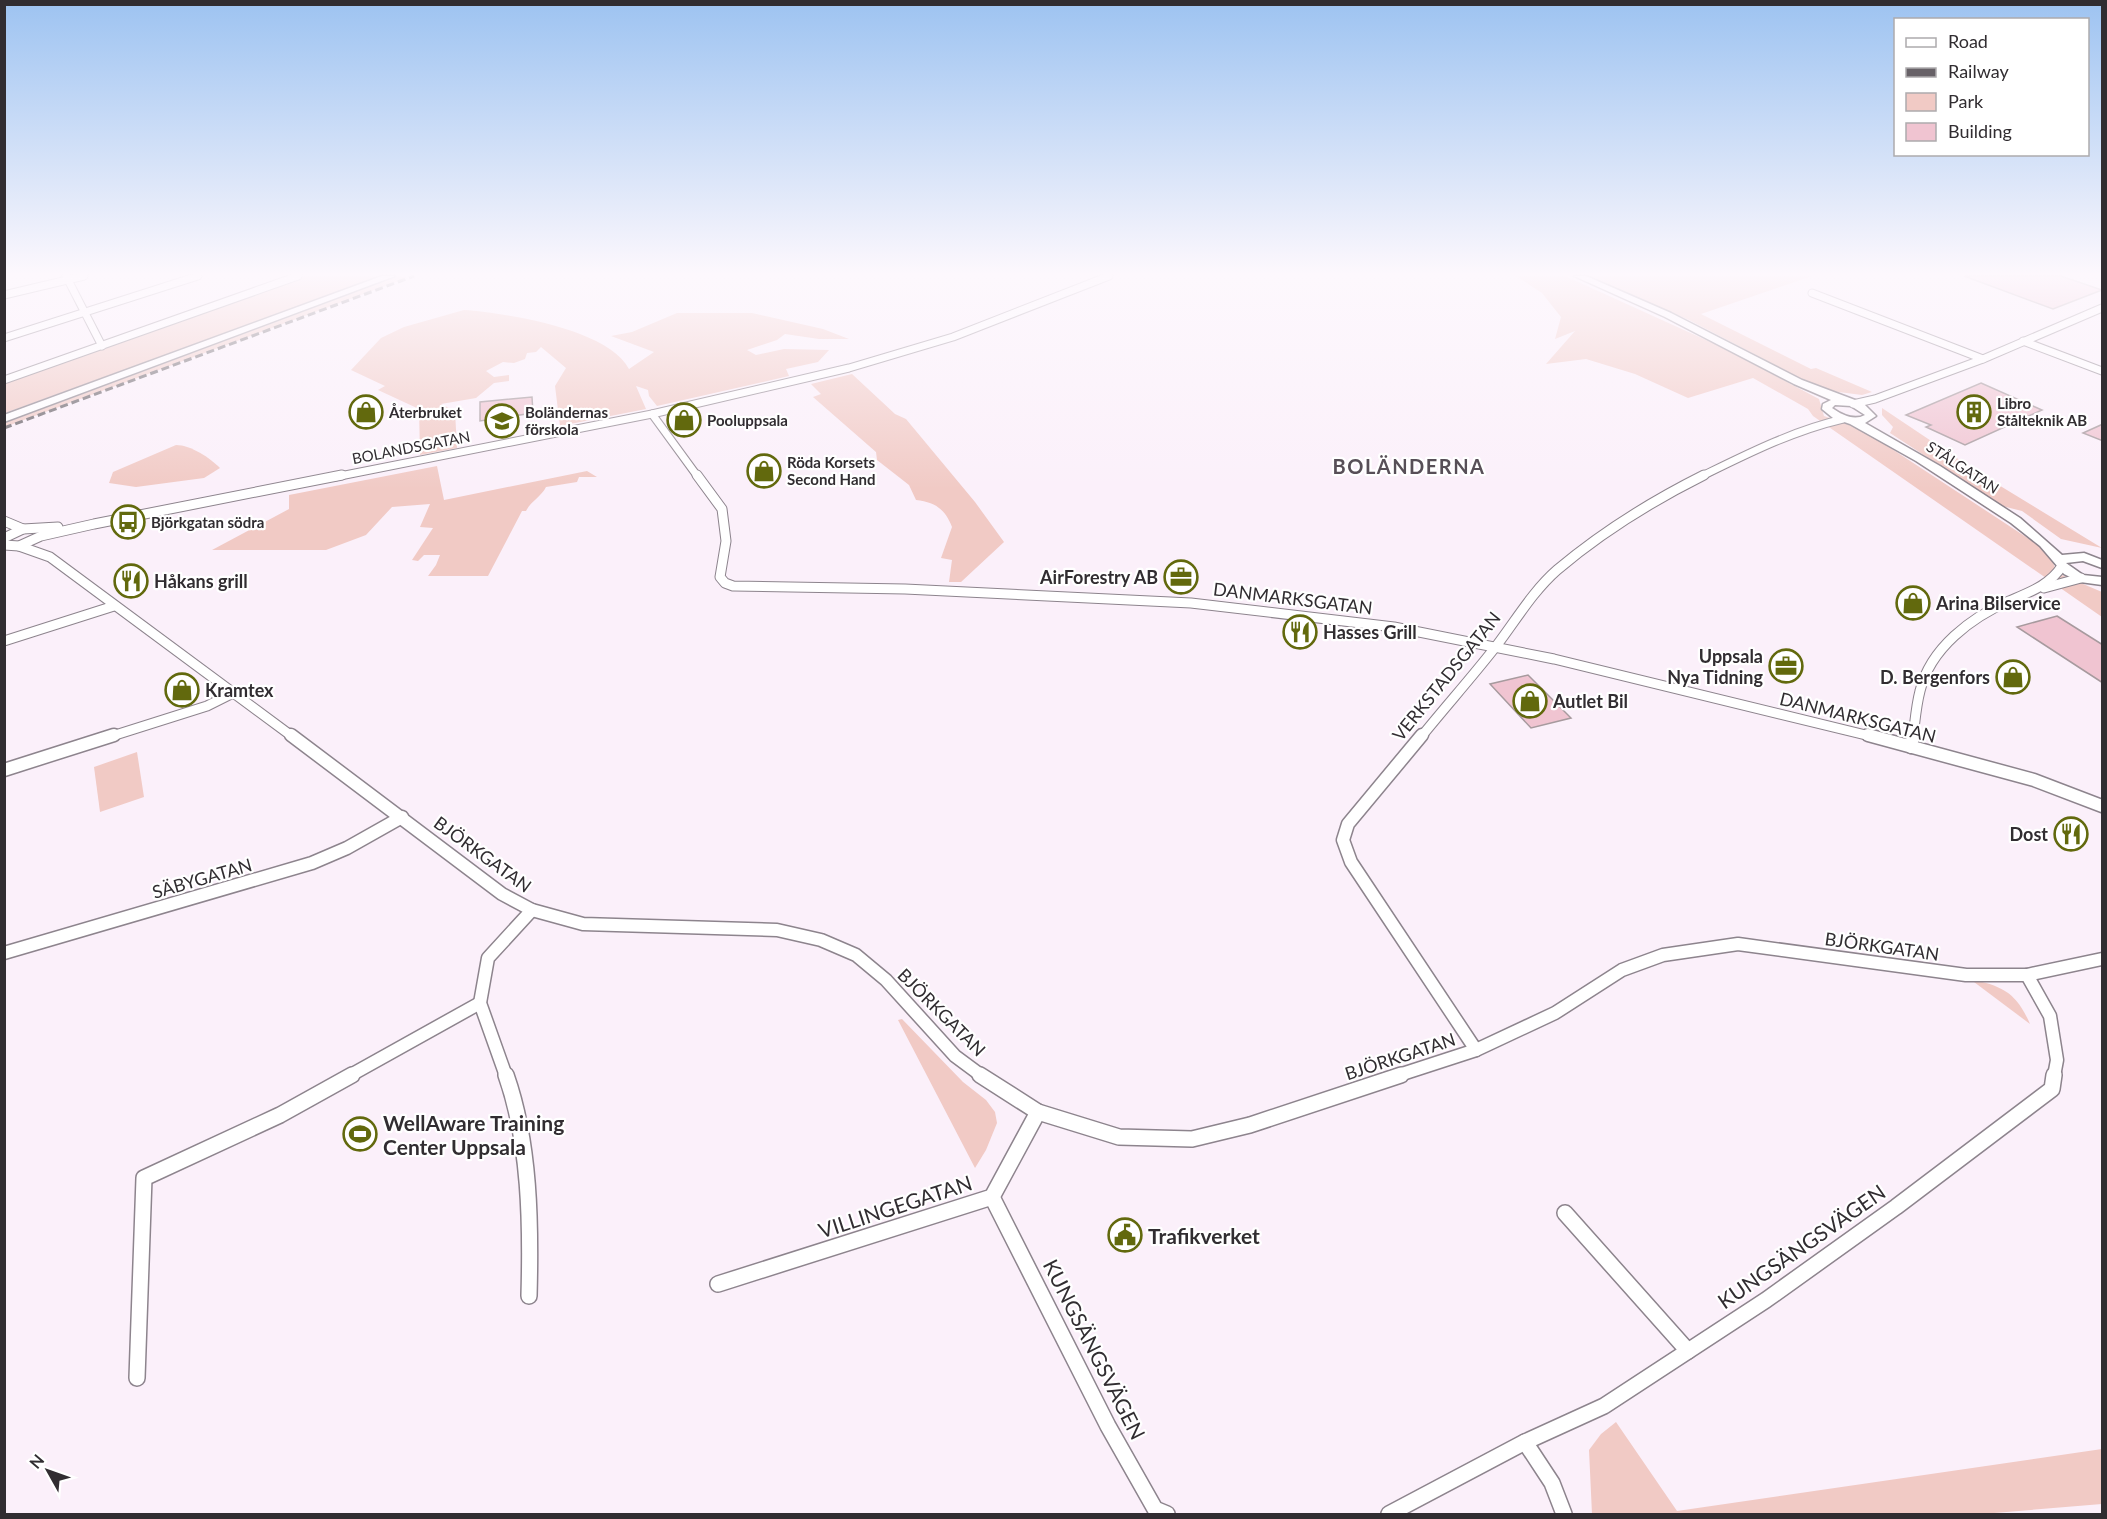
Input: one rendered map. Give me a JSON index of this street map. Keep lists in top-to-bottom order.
{
  "streets": {
    "main road": ["STÅLGATAN"],
    "street": [
      "BOLANDSGATAN",
      "DANMARKSGATAN",
      "VERKSTADSGATAN",
      "BJÖRKGATAN",
      "SÄBYGATAN",
      "VILLINGEGATAN",
      "KUNGSÄNGSVÄGEN"
    ]
  },
  "crossings": [
    ["BOLANDSGATAN", "DANMARKSGATAN"],
    ["BOLANDSGATAN", "BJÖRKGATAN"],
    ["STÅLGATAN", "VERKSTADSGATAN"],
    ["DANMARKSGATAN", "VERKSTADSGATAN"],
    ["VERKSTADSGATAN", "BJÖRKGATAN"],
    ["BJÖRKGATAN", "SÄBYGATAN"],
    ["BJÖRKGATAN", "VILLINGEGATAN"],
    ["BJÖRKGATAN", "KUNGSÄNGSVÄGEN"],
    ["VILLINGEGATAN", "KUNGSÄNGSVÄGEN"]
  ],
  "districts": ["BOLÄNDERNA"],
  "places": {
    "shop": [
      "Återbruket",
      "Pooluppsala",
      "Röda Korsets Second Hand",
      "Arina Bilservice",
      "D. Bergenfors",
      "Kramtex",
      "Autlet Bil"
    ],
    "building": ["Libro Stålteknik AB"],
    "school or university": ["Boländernas förskola"],
    "bus stop": ["Björkgatan södra"],
    "office": ["AirForestry AB", "Uppsala Nya Tidning"],
    "restaurant": ["Håkans grill", "Hasses Grill", "Dost"],
    "sports": ["WellAware Training Center Uppsala"],
    "public building": ["Trafikverket"]
  },
  "legend": [
    "Road",
    "Railway",
    "Park",
    "Building"
  ],
  "north": "top left"
}
